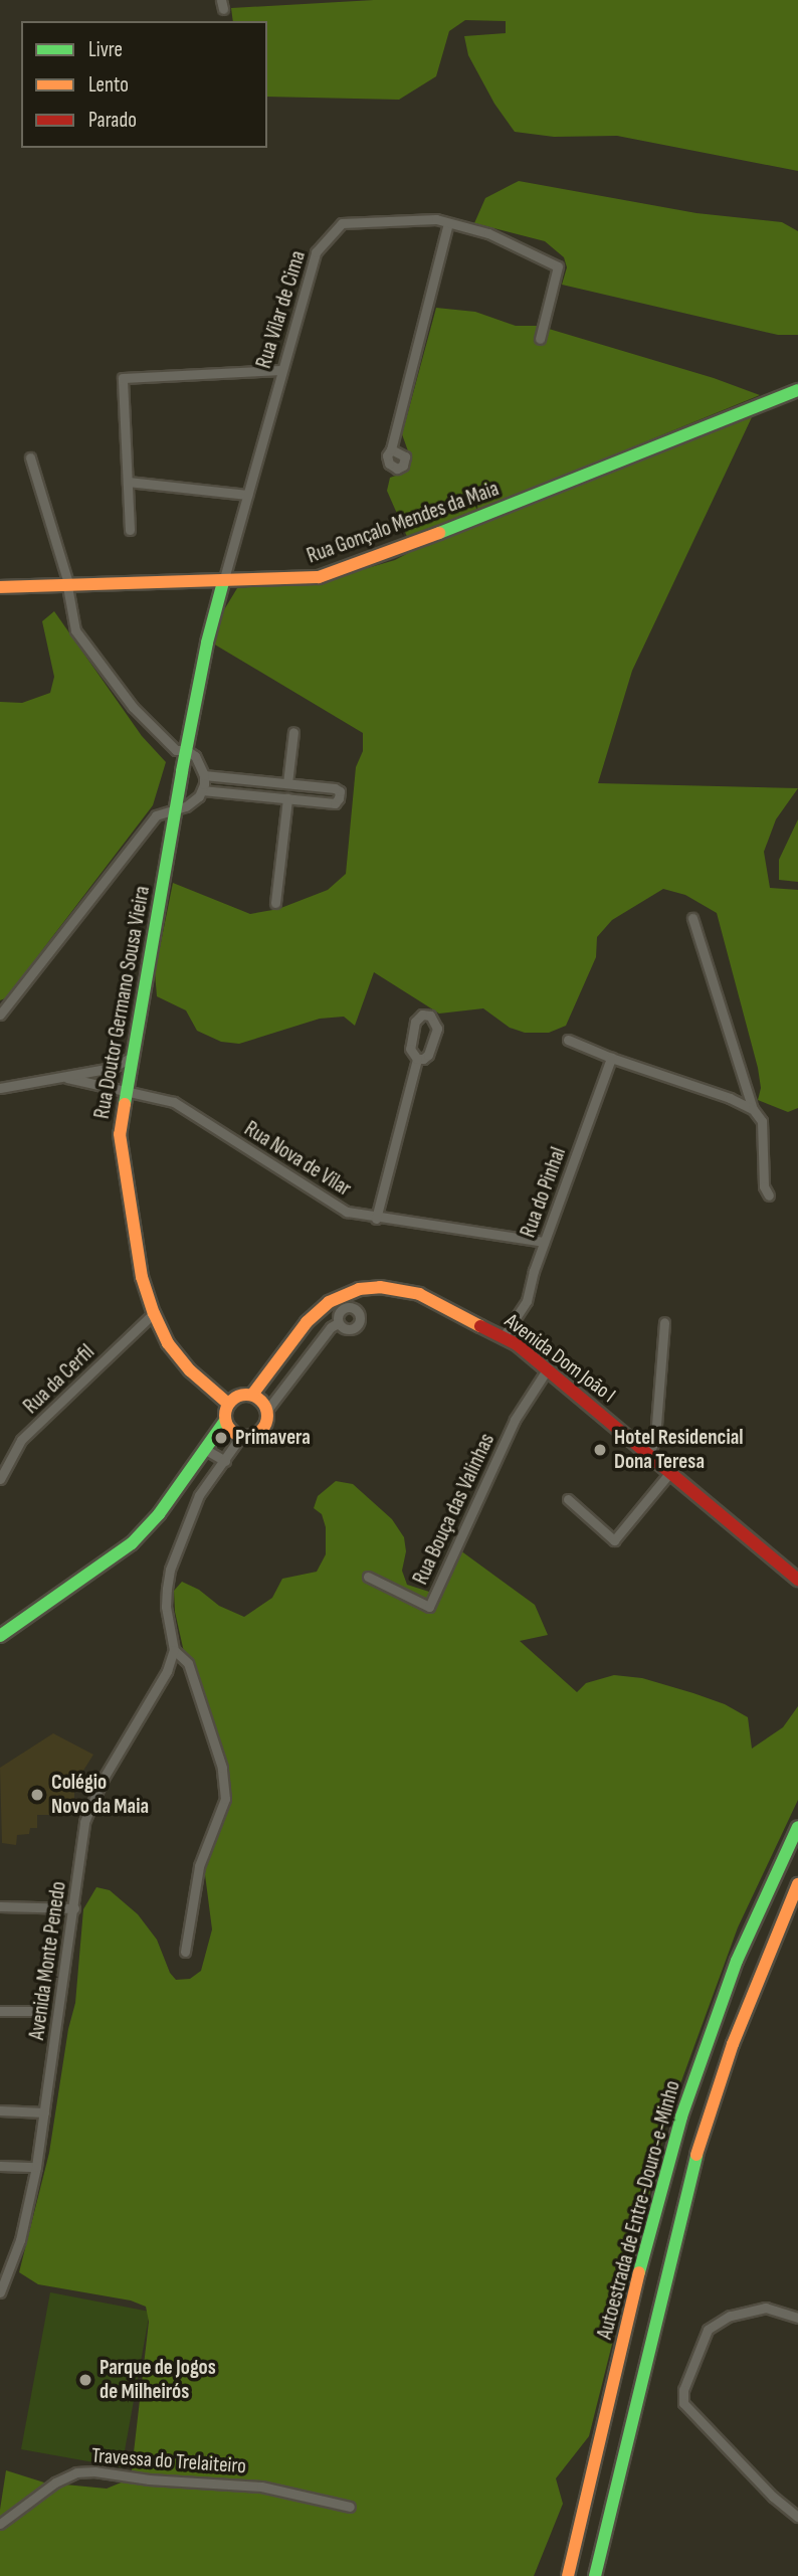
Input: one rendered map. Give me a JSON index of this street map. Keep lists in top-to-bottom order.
{
  "streets": {
    "main road": [
      "Rua Gonçalo Mendes da Maia",
      "Rua Doutor Germano Sousa Vieira",
      "Avenida Dom João I",
      "Autoestrada de Entre-Douro-e-Minho"
    ],
    "street": [
      "Rua Vilar de Cima",
      "Rua Nova de Vilar",
      "Rua do Pinhal",
      "Rua da Cerfil",
      "Rua Bouça das Valinhas",
      "Avenida Monte Penedo",
      "Travessa do Trelaiteiro"
    ]
  },
  "crossings": [
    ["Rua Vilar de Cima", "Rua Gonçalo Mendes da Maia"],
    ["Rua Vilar de Cima", "Rua Doutor Germano Sousa Vieira"],
    ["Rua Gonçalo Mendes da Maia", "Rua Doutor Germano Sousa Vieira"],
    ["Rua Doutor Germano Sousa Vieira", "Rua Nova de Vilar"],
    ["Rua Doutor Germano Sousa Vieira", "Avenida Dom João I"],
    ["Rua Doutor Germano Sousa Vieira", "Rua da Cerfil"],
    ["Rua Nova de Vilar", "Rua do Pinhal"],
    ["Rua do Pinhal", "Avenida Dom João I"],
    ["Avenida Dom João I", "Rua Bouça das Valinhas"]
  ],
  "places": [
    "Primavera",
    "Hotel Residencial Dona Teresa",
    "Colégio Novo da Maia",
    "Parque de Jogos de Milheirós"
  ],
  "legend": ["Livre", "Lento", "Parado"]
}
